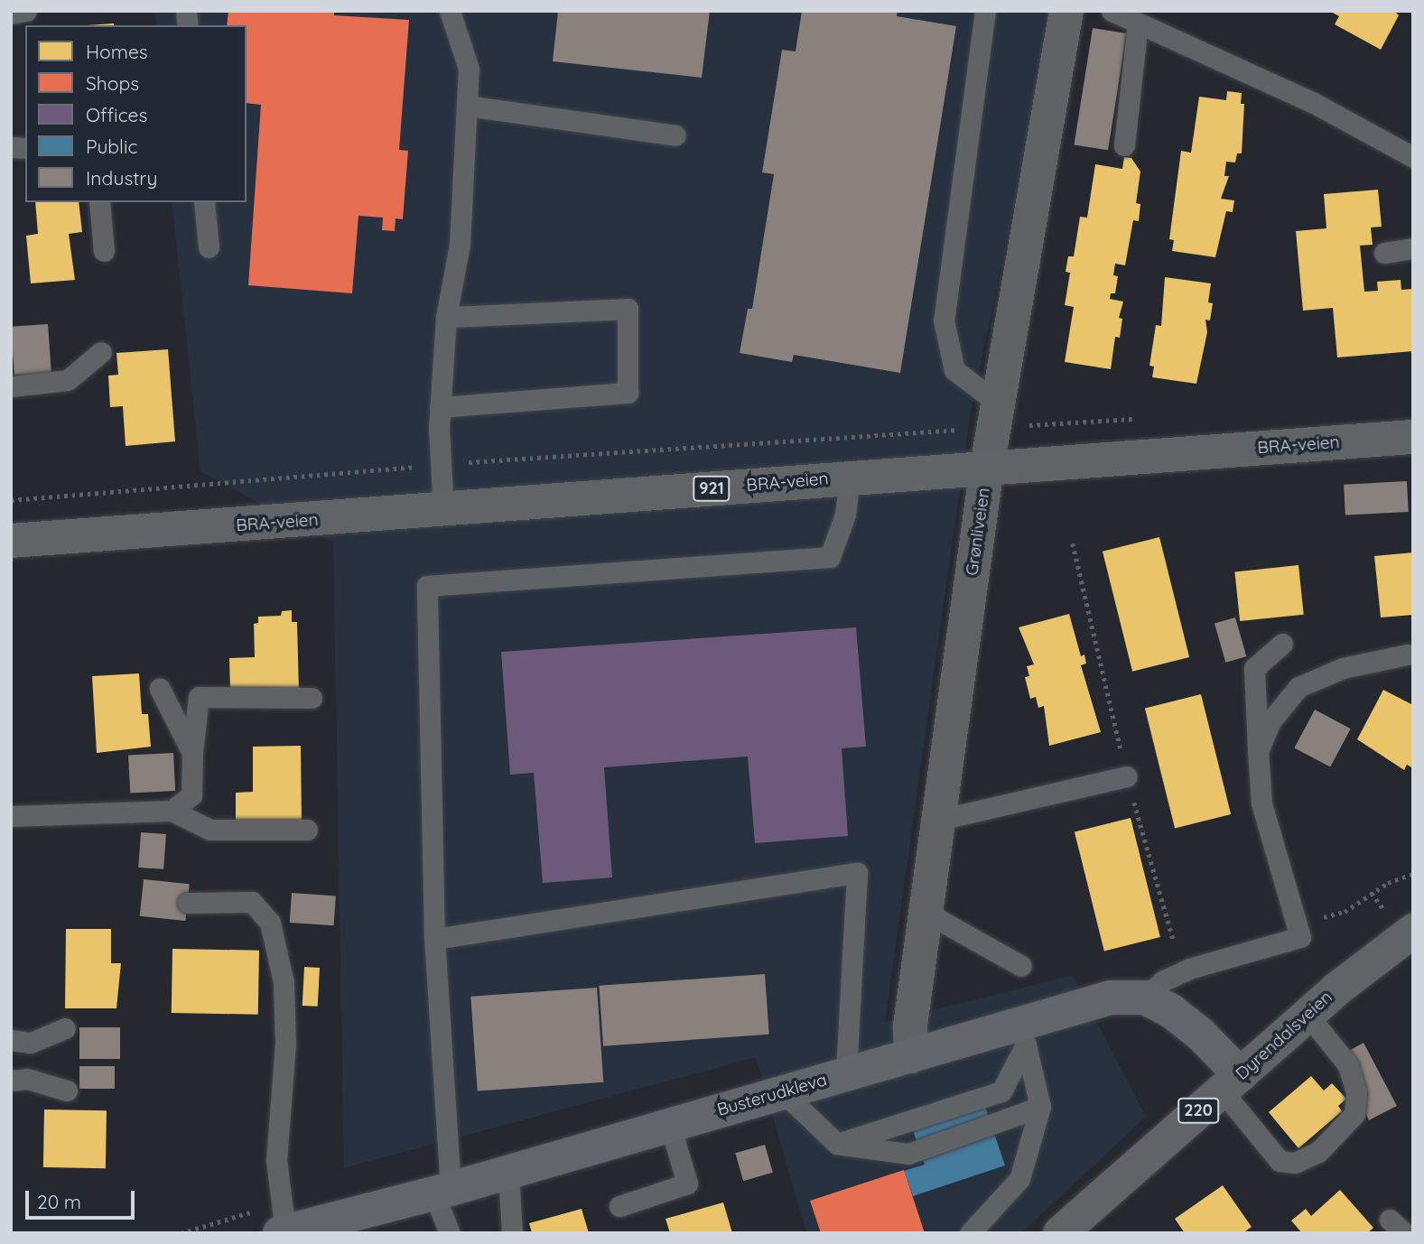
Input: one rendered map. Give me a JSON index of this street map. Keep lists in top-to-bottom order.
{
  "streets": {
    "main road": [
      "BRA-veien",
      "921",
      "Dyrendalsveien",
      "220"
    ],
    "street": ["Grønliveien", "Busterudkleva"]
  },
  "crossings": [
    ["BRA-veien", "Grønliveien"],
    ["Grønliveien", "Busterudkleva"]
  ],
  "legend": [
    "Homes",
    "Shops",
    "Offices",
    "Public",
    "Industry"
  ],
  "scale_bar": "20 m"
}
